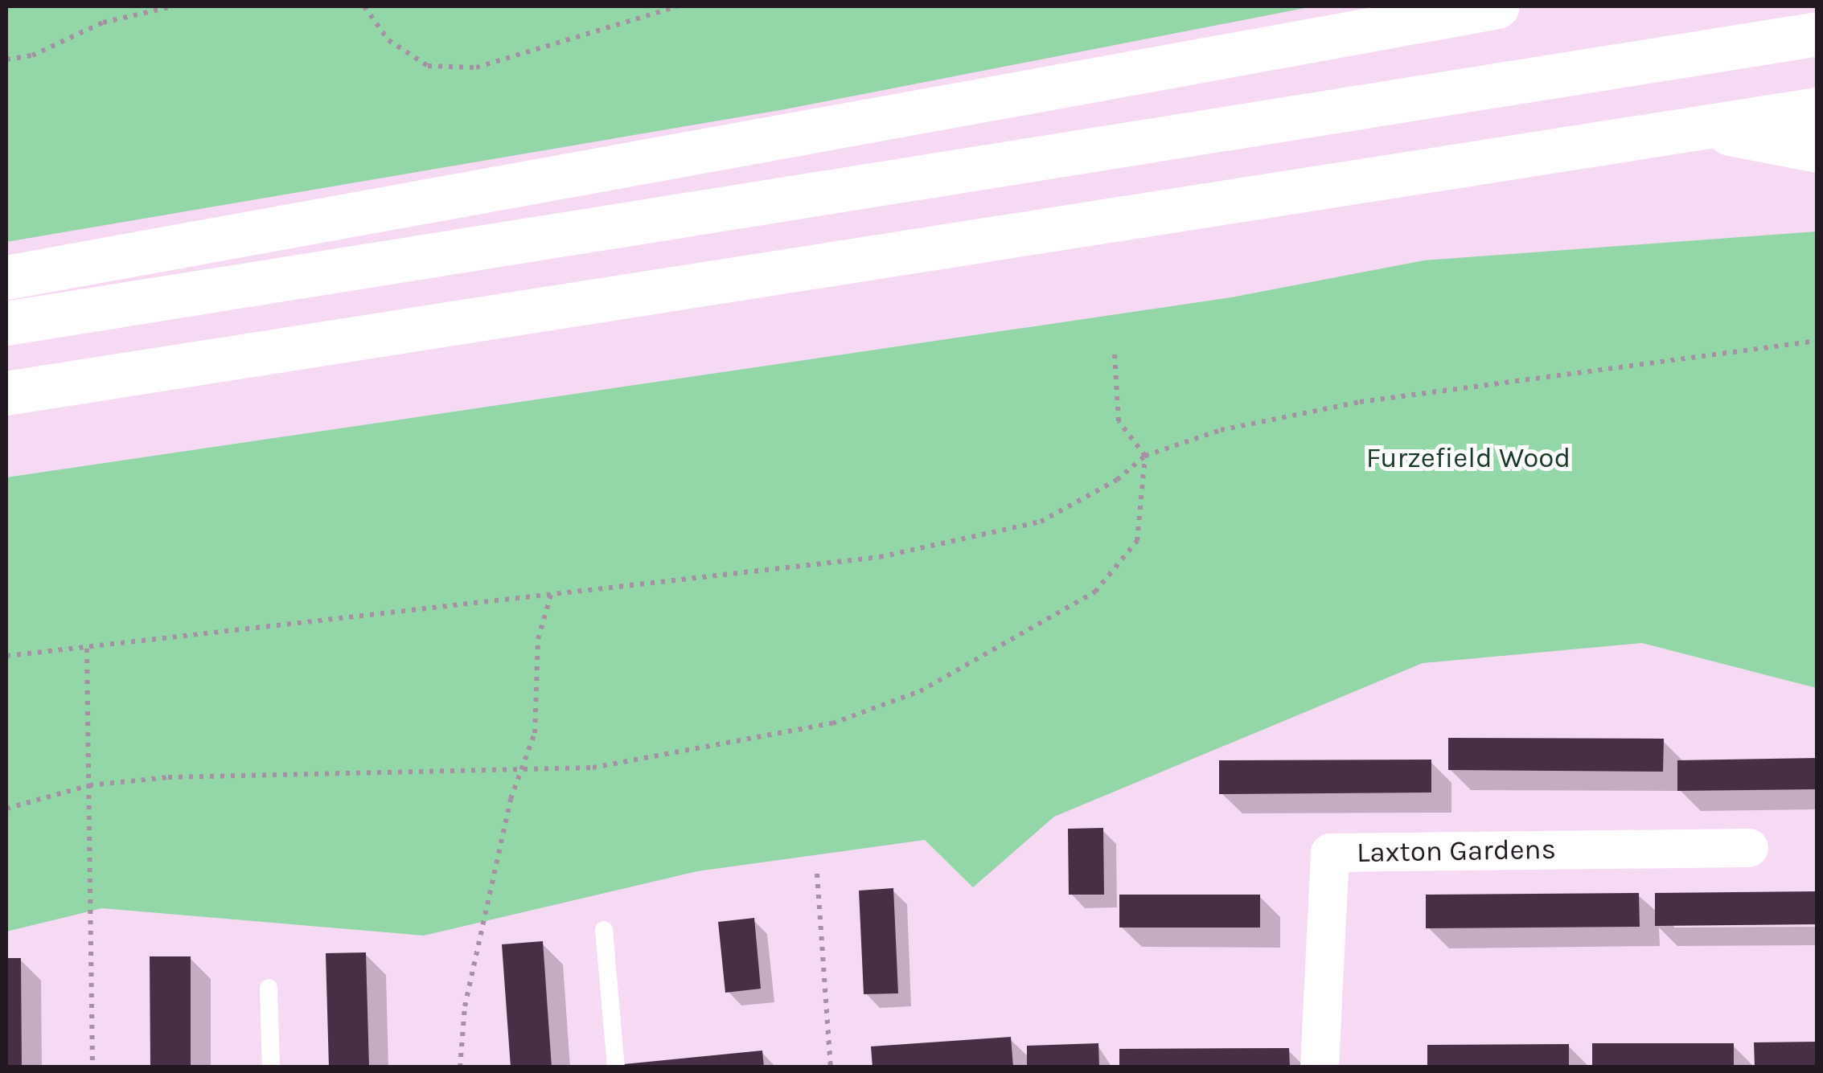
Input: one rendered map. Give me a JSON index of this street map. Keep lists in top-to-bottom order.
{
  "streets": {
    "street": ["Laxton Gardens"]
  },
  "parks": ["Furzefield Wood"]
}
